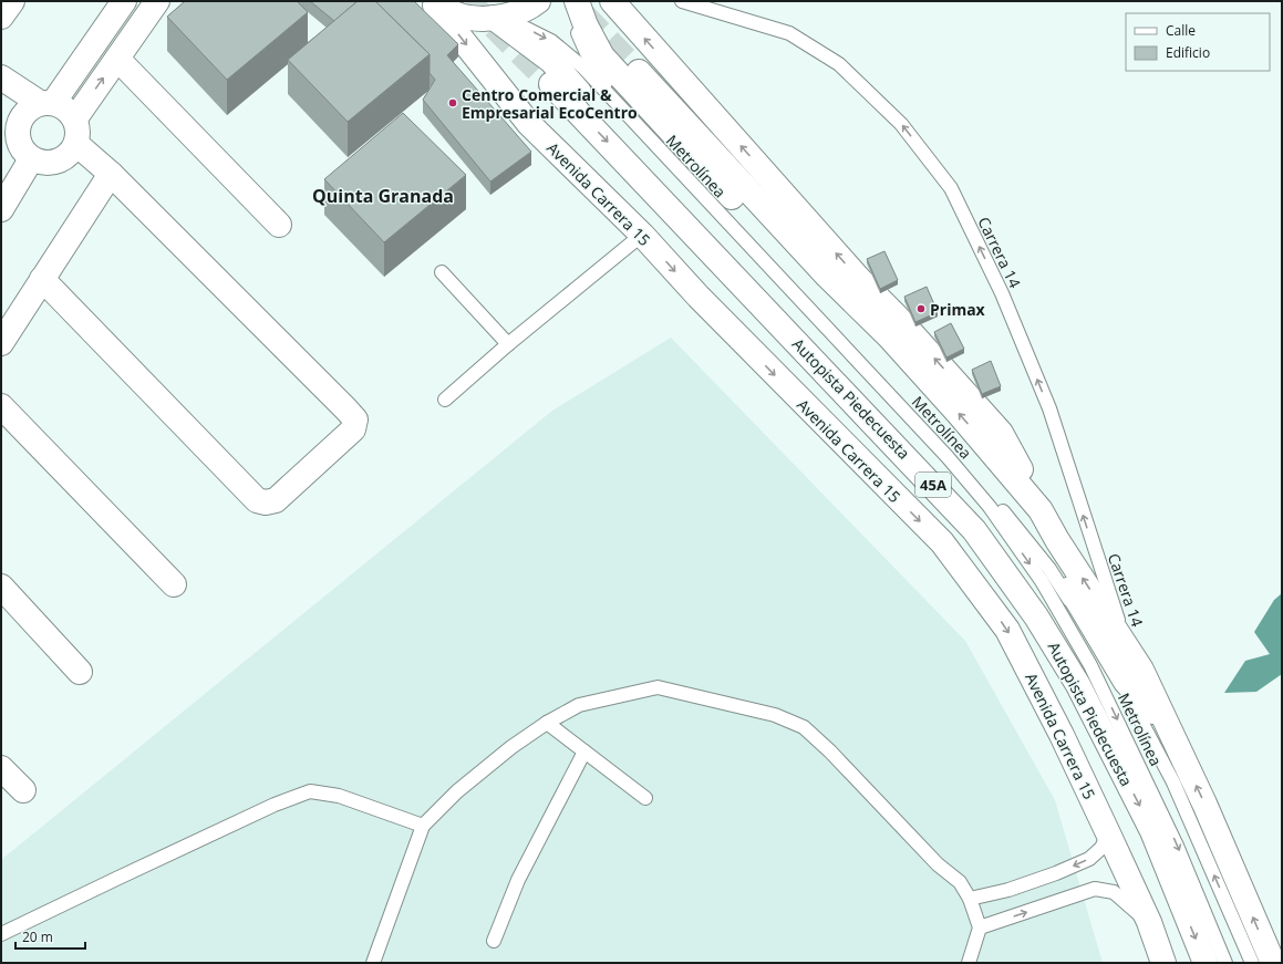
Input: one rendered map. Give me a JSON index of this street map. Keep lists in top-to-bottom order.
{
  "streets": {
    "main road": ["Avenida Carrera 15", "Autopista Piedecuesta", "45A"],
    "lane": ["Metrolínea", "Carrera 14"]
  },
  "one_way": ["Carrera 14"],
  "districts": ["Quinta Granada"],
  "places": ["Centro Comercial & Empresarial EcoCentro", "Primax"],
  "legend": ["Calle", "Edificio"],
  "scale_bar": "20 m"
}
